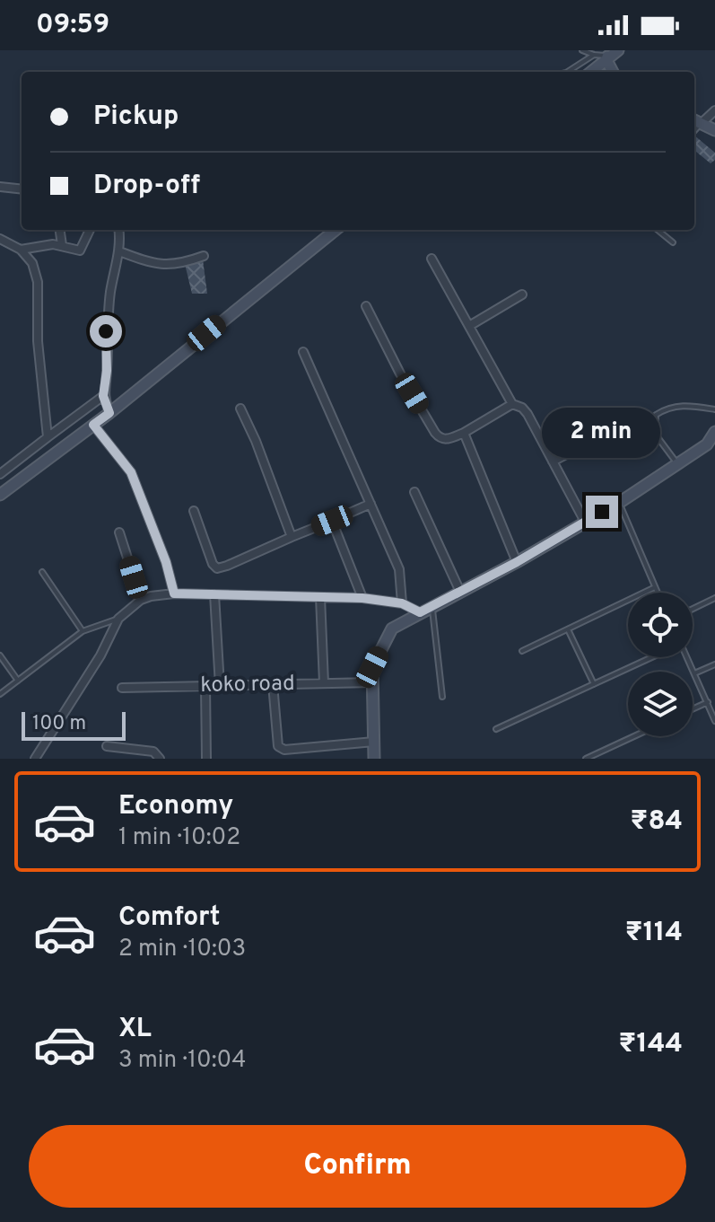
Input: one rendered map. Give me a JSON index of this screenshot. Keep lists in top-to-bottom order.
{
  "streets": {
    "street": ["koko road"]
  },
  "scale_bar": "100 m",
  "page": {
    "status": "09:59",
    "banner": ["Pickup", "Drop-off"],
    "bubble": "2 min",
    "scale": "100 m",
    "list": [
      {
        "name": "Economy",
        "note": "1 min · 10:02",
        "value": "₹84"
      },
      {
        "name": "Comfort",
        "note": "2 min · 10:03",
        "value": "₹114"
      },
      {
        "name": "XL",
        "note": "3 min · 10:04",
        "value": "₹144"
      }
    ],
    "buttons": "Confirm"
  }
}
